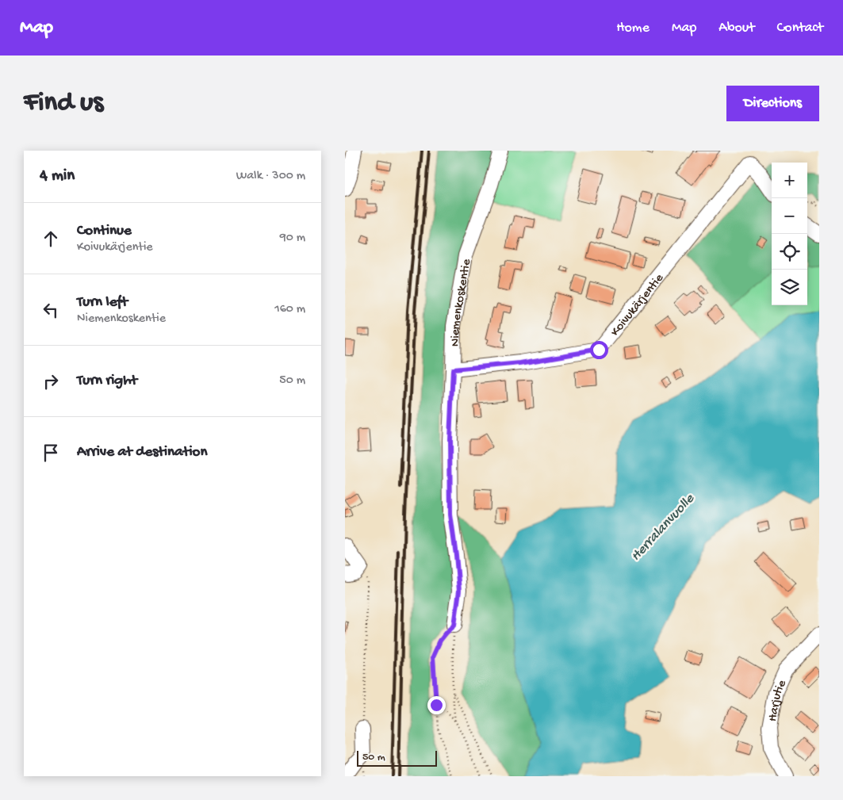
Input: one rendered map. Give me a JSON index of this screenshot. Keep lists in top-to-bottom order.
{
  "streets": {
    "street": ["Niemenkoskentie", "Koivukärjentie", "Harjutie"]
  },
  "crossings": [
    ["Niemenkoskentie", "Koivukärjentie"]
  ],
  "water": ["Herralanvuolle"],
  "scale_bar": "50 m",
  "page": {
    "header": "Map",
    "nav": [
      "Home",
      "Map",
      "About",
      "Contact"
    ],
    "buttons": "Directions",
    "title": "Find us",
    "heading": ["4 min", "Walk · 300 m"],
    "map_buttons": ["+", "−"],
    "list": [
      ["Continue", "Koivukärjentie", "90 m"],
      ["Turn left", "Niemenkoskentie", "160 m"],
      ["Turn right", "50 m"],
      "Arrive at destination"
    ],
    "scale": "50 m"
  }
}
